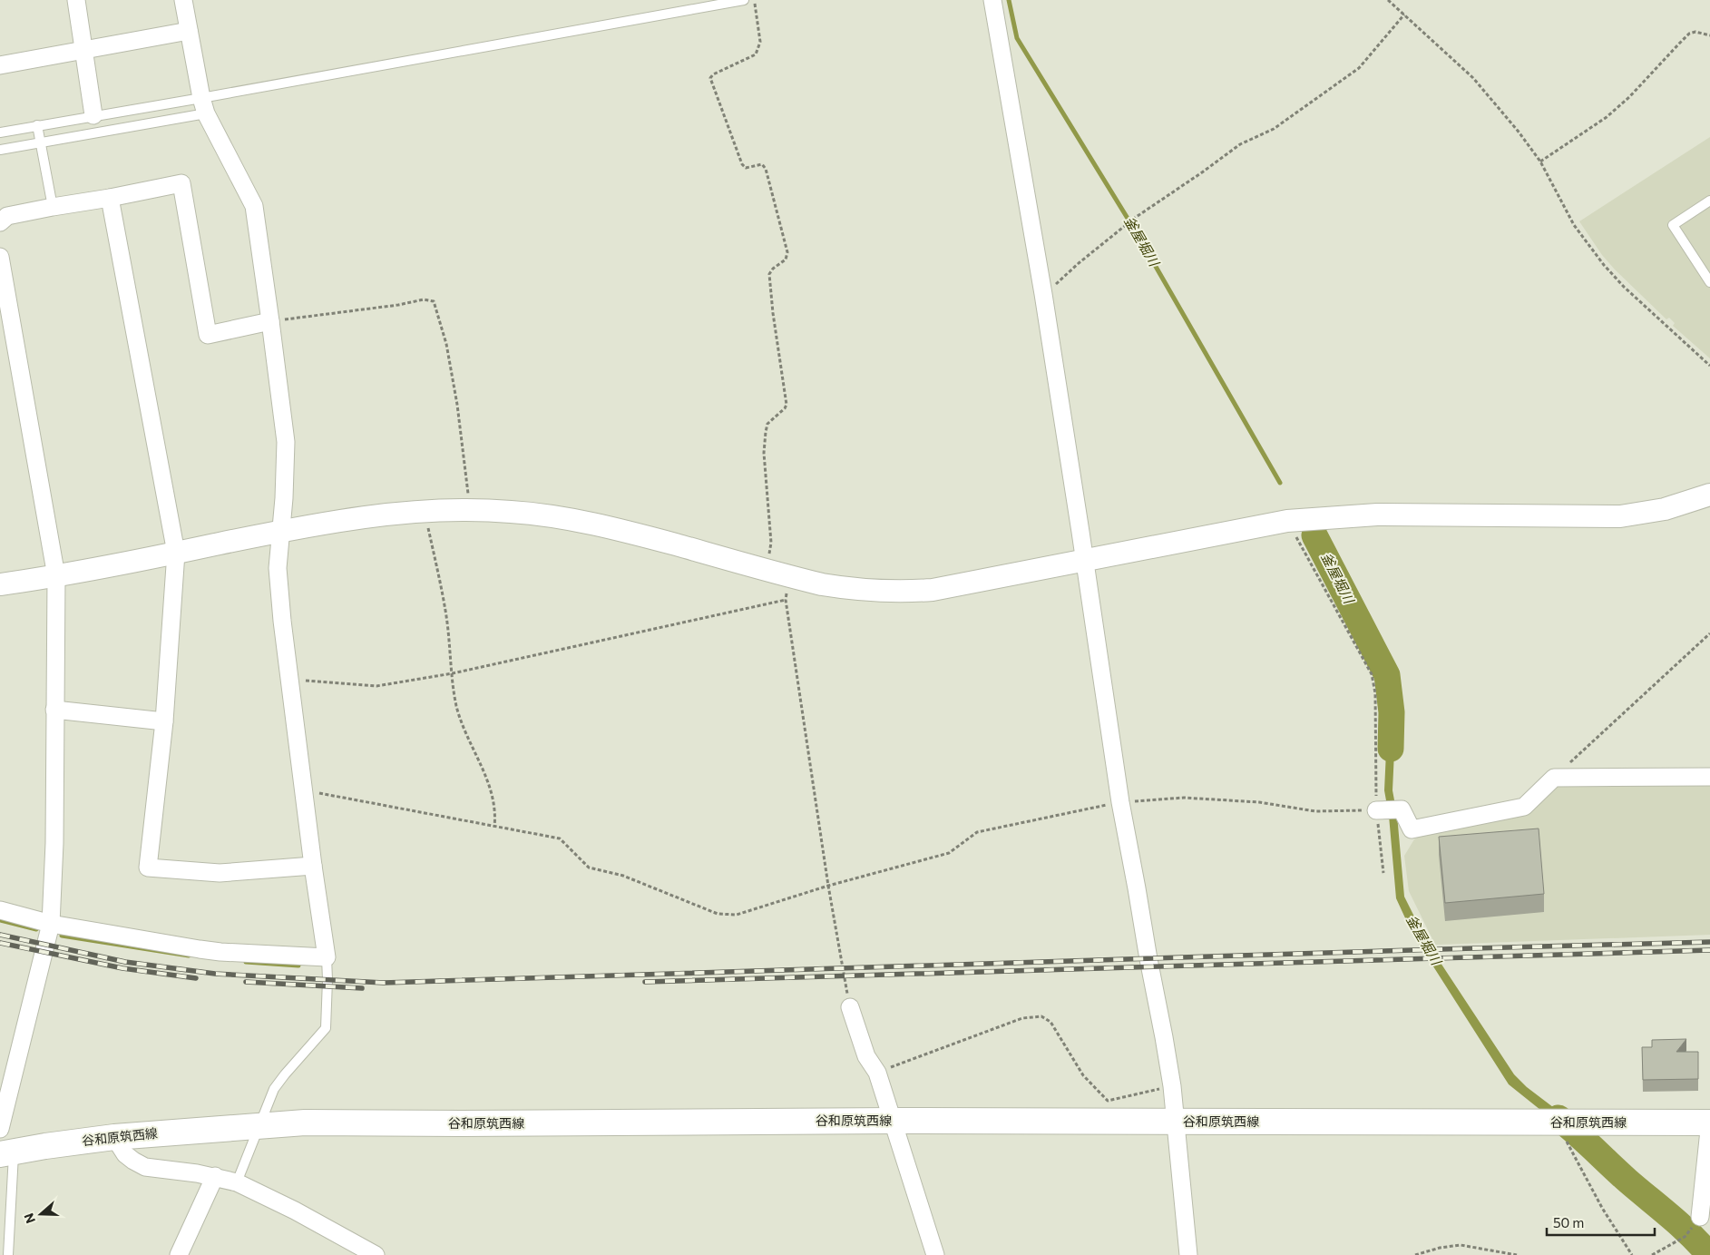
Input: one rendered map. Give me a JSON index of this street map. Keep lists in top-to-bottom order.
{
  "streets": {
    "main road": ["谷和原筑西線"]
  },
  "water": ["釜屋堀川"],
  "scale_bar": "50 m",
  "north": "left"
}
